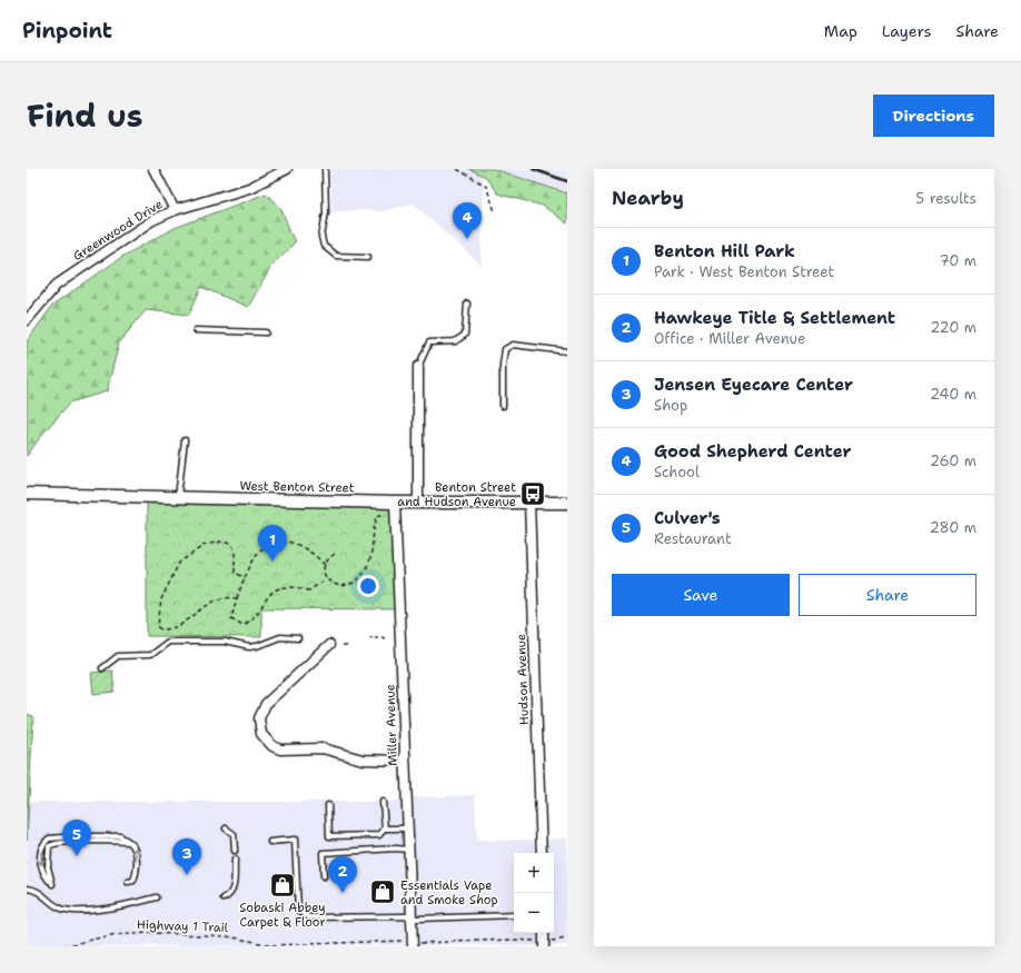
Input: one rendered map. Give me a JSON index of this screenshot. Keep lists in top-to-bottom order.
{
  "streets": {
    "street": [
      "Greenwood Drive",
      "West Benton Street",
      "Hudson Avenue",
      "Miller Avenue"
    ],
    "path": ["Highway 1 Trail"]
  },
  "crossings": [
    ["West Benton Street", "Hudson Avenue"],
    ["West Benton Street", "Miller Avenue"],
    ["Miller Avenue", "Highway 1 Trail"]
  ],
  "places": {
    "bus stop": ["Benton Street and Hudson Avenue"],
    "shop": ["Sobaski Abbey Carpet & Floor", "Essentials Vape and Smoke Shop"]
  },
  "page": {
    "header": "Pinpoint",
    "nav": ["Map", "Layers", "Share"],
    "title": "Find us",
    "buttons": [
      "Directions",
      ["Save", "Share"]
    ],
    "heading": ["Nearby", "5 results"],
    "pins": [
      "4",
      "1",
      "5",
      "3",
      "2"
    ],
    "list": [
      {
        "mark": "1",
        "name": "Benton Hill Park",
        "note": "Park · West Benton Street",
        "value": "70 m"
      },
      {
        "mark": "2",
        "name": "Hawkeye Title & Settlement",
        "note": "Office · Miller Avenue",
        "value": "220 m"
      },
      {
        "mark": "3",
        "name": "Jensen Eyecare Center",
        "note": "Shop",
        "value": "240 m"
      },
      {
        "mark": "4",
        "name": "Good Shepherd Center",
        "note": "School",
        "value": "260 m"
      },
      {
        "mark": "5",
        "name": "Culver's",
        "note": "Restaurant",
        "value": "280 m"
      }
    ],
    "map_buttons": ["+", "−"]
  }
}
